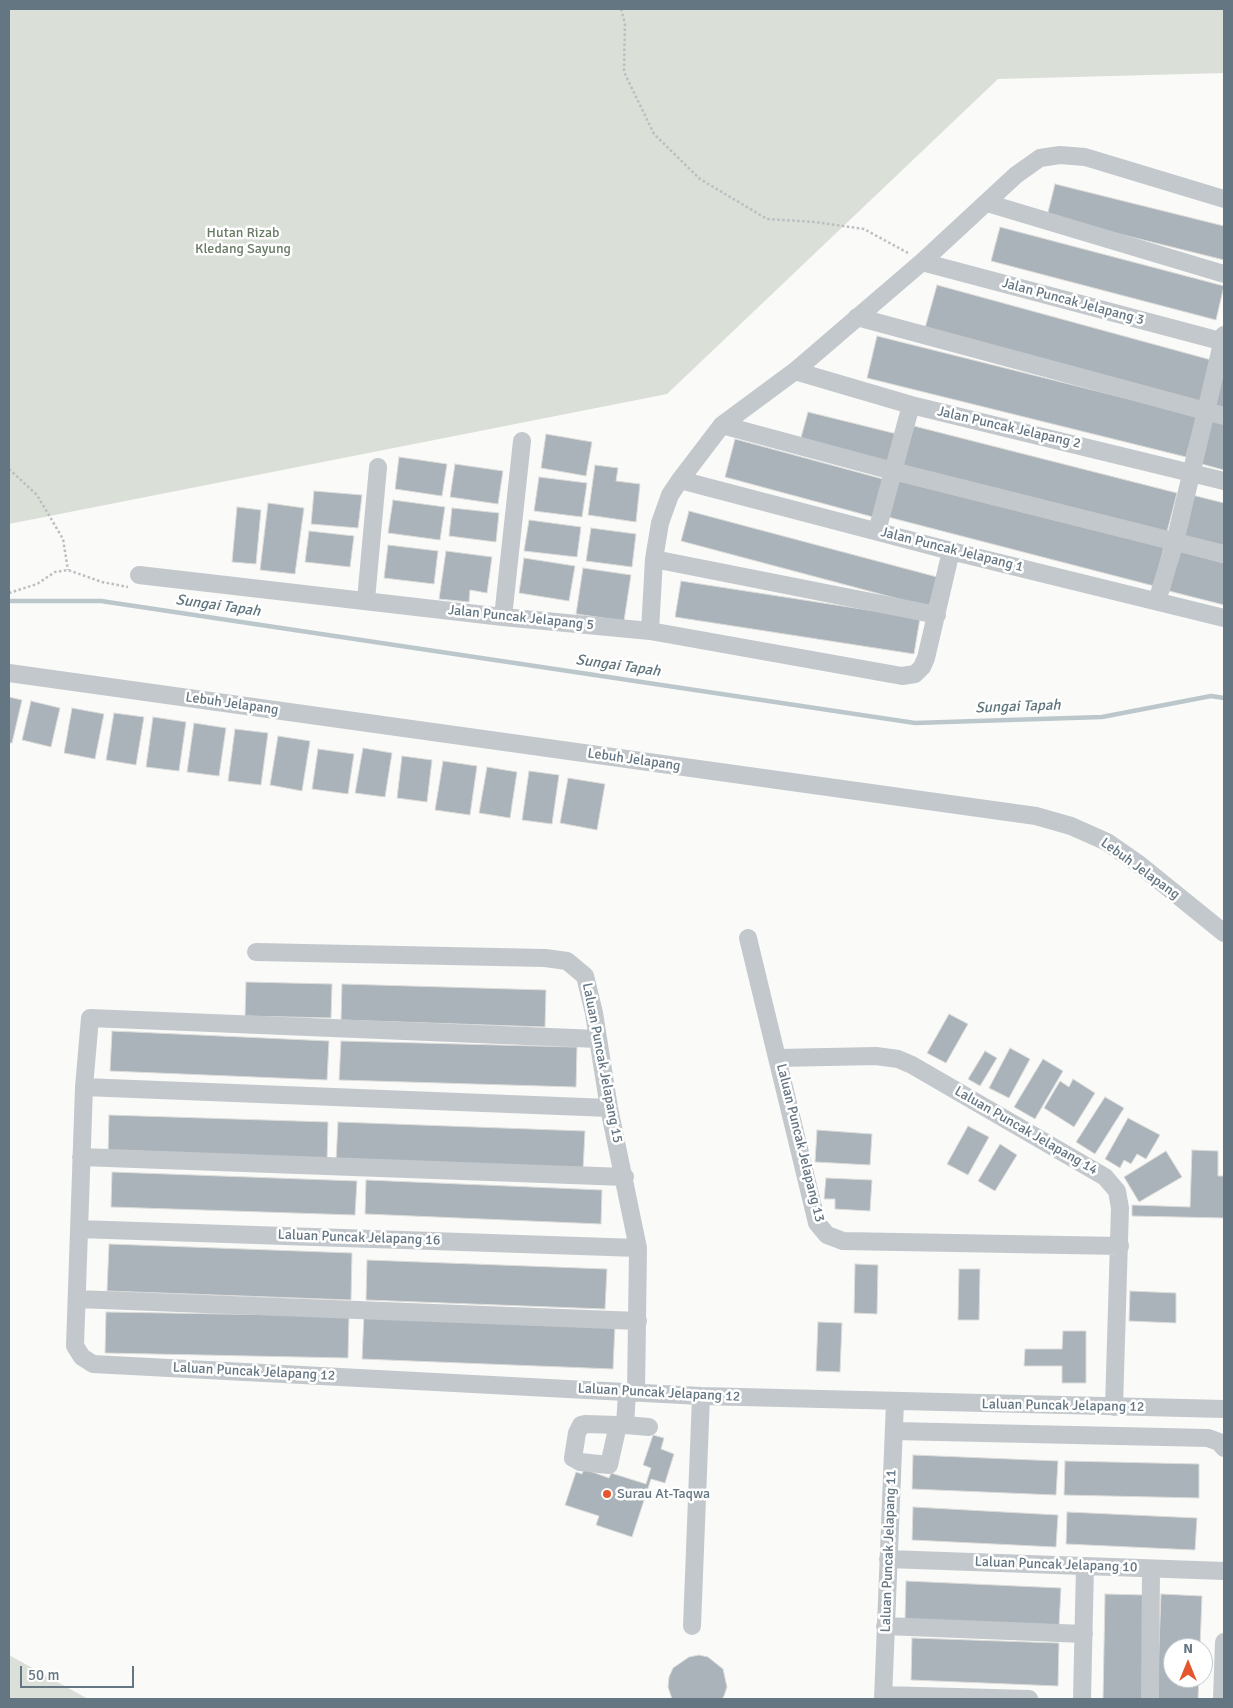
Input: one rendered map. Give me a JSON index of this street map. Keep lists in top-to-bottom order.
{
  "streets": {
    "street": [
      "Jalan Puncak Jelapang 3",
      "Jalan Puncak Jelapang 2",
      "Jalan Puncak Jelapang 1",
      "Jalan Puncak Jelapang 5",
      "Lebuh Jelapang",
      "Laluan Puncak Jelapang 15",
      "Laluan Puncak Jelapang 14",
      "Laluan Puncak Jelapang 13",
      "Laluan Puncak Jelapang 16",
      "Laluan Puncak Jelapang 12",
      "Laluan Puncak Jelapang 11",
      "Laluan Puncak Jelapang 10"
    ]
  },
  "crossings": [
    ["Laluan Puncak Jelapang 15", "Laluan Puncak Jelapang 16"],
    ["Laluan Puncak Jelapang 15", "Laluan Puncak Jelapang 12"],
    ["Laluan Puncak Jelapang 14", "Laluan Puncak Jelapang 13"],
    ["Laluan Puncak Jelapang 14", "Laluan Puncak Jelapang 12"],
    ["Laluan Puncak Jelapang 12", "Laluan Puncak Jelapang 11"],
    ["Laluan Puncak Jelapang 11", "Laluan Puncak Jelapang 10"]
  ],
  "water": ["Sungai Tapah"],
  "parks": ["Hutan Rizab Kledang Sayung"],
  "places": ["Surau At-Taqwa"],
  "scale_bar": "50 m",
  "north": "top"
}
